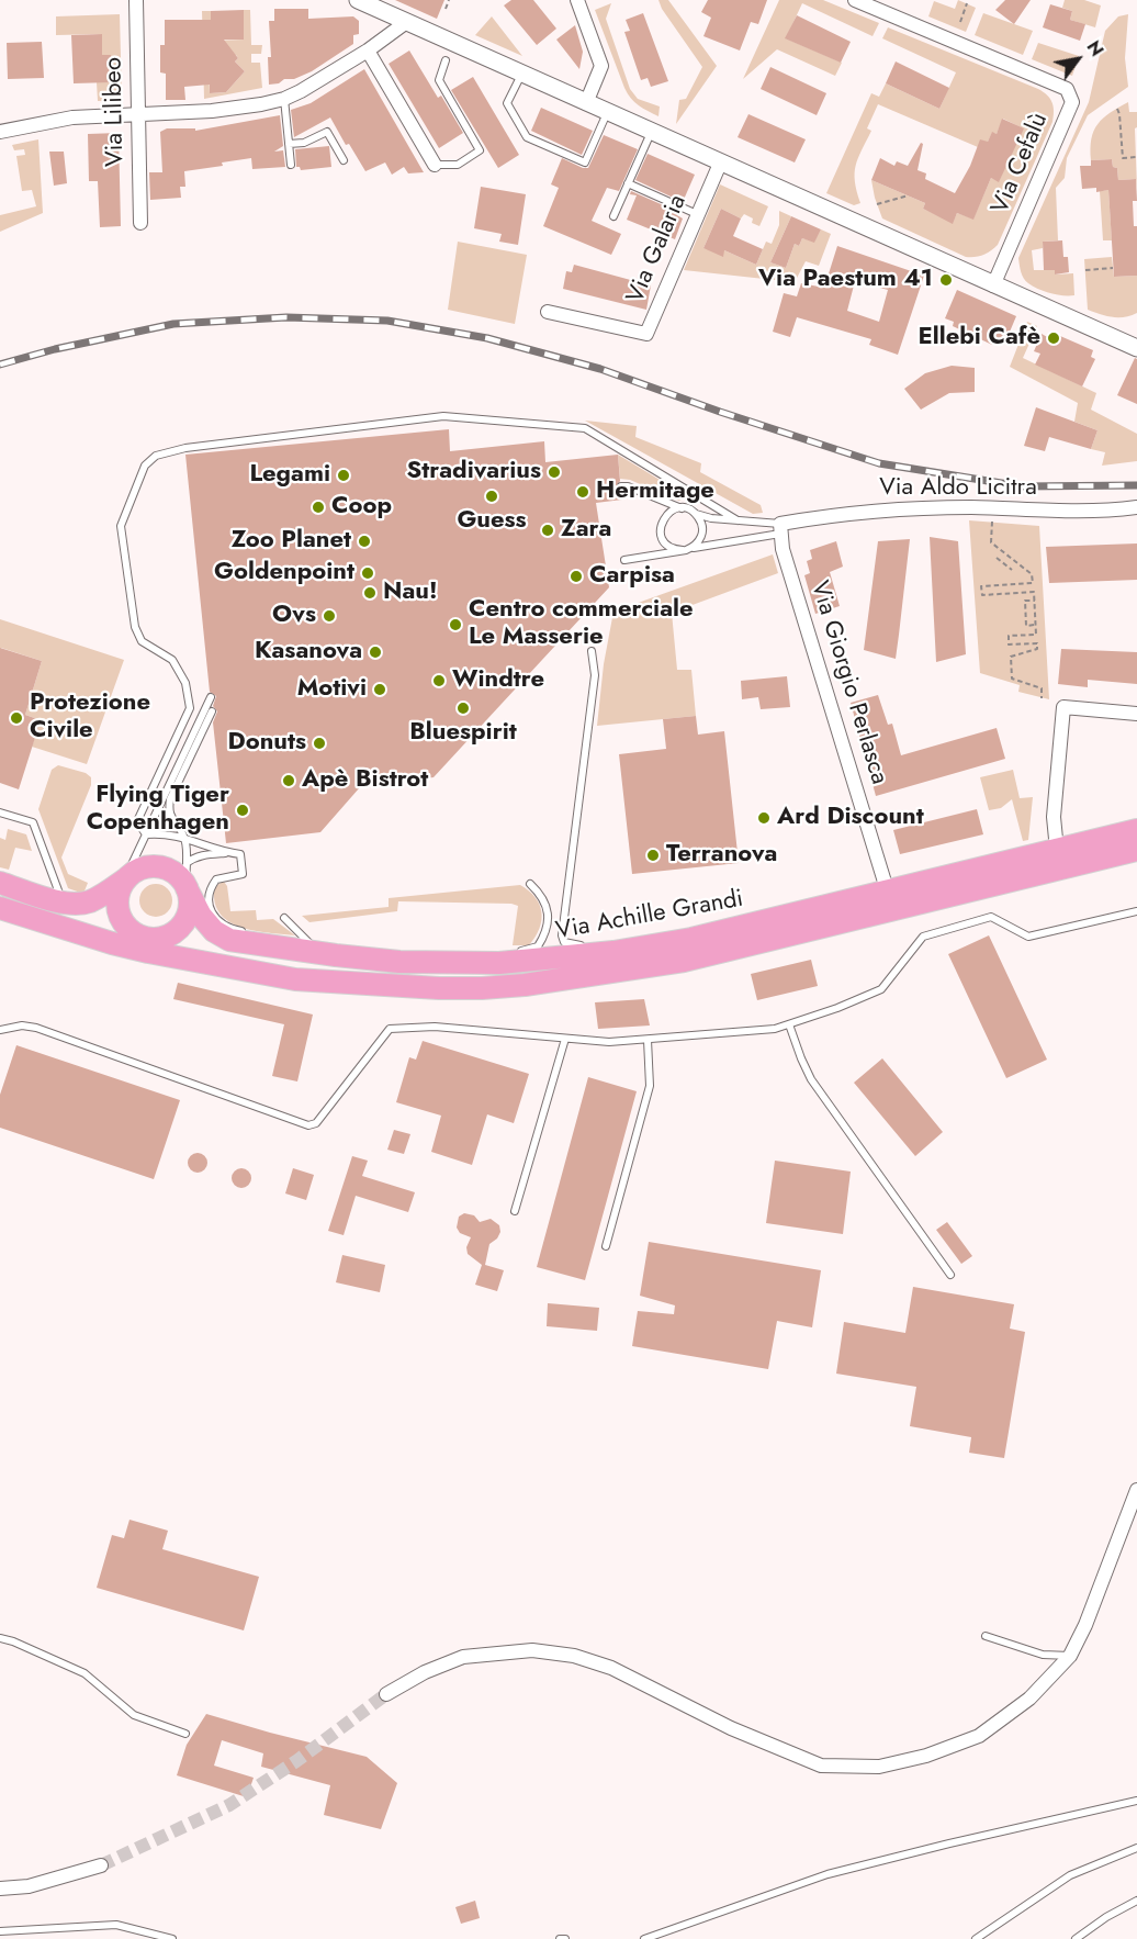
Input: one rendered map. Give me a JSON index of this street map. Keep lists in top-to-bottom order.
{
  "streets": {
    "main road": ["Via Achille Grandi"],
    "street": [
      "Via Lilibeo",
      "Via Cefalù",
      "Via Galaria",
      "Via Aldo Licitra",
      "Via Giorgio Perlasca"
    ]
  },
  "crossings": [
    ["Via Aldo Licitra", "Via Giorgio Perlasca"],
    ["Via Giorgio Perlasca", "Via Achille Grandi"]
  ],
  "places": [
    "Via Paestum 41",
    "Ellebi Cafè",
    "Stradivarius",
    "Legami",
    "Hermitage",
    "Guess",
    "Coop",
    "Zara",
    "Zoo Planet",
    "Goldenpoint",
    "Carpisa",
    "Nau!",
    "Ovs",
    "Centro commerciale Le Masserie",
    "Kasanova",
    "Windtre",
    "Motivi",
    "Bluespirit",
    "Protezione Civile",
    "Donuts",
    "Apè Bistrot",
    "Flying Tiger Copenhagen",
    "Ard Discount",
    "Terranova"
  ],
  "north": "top right"
}
